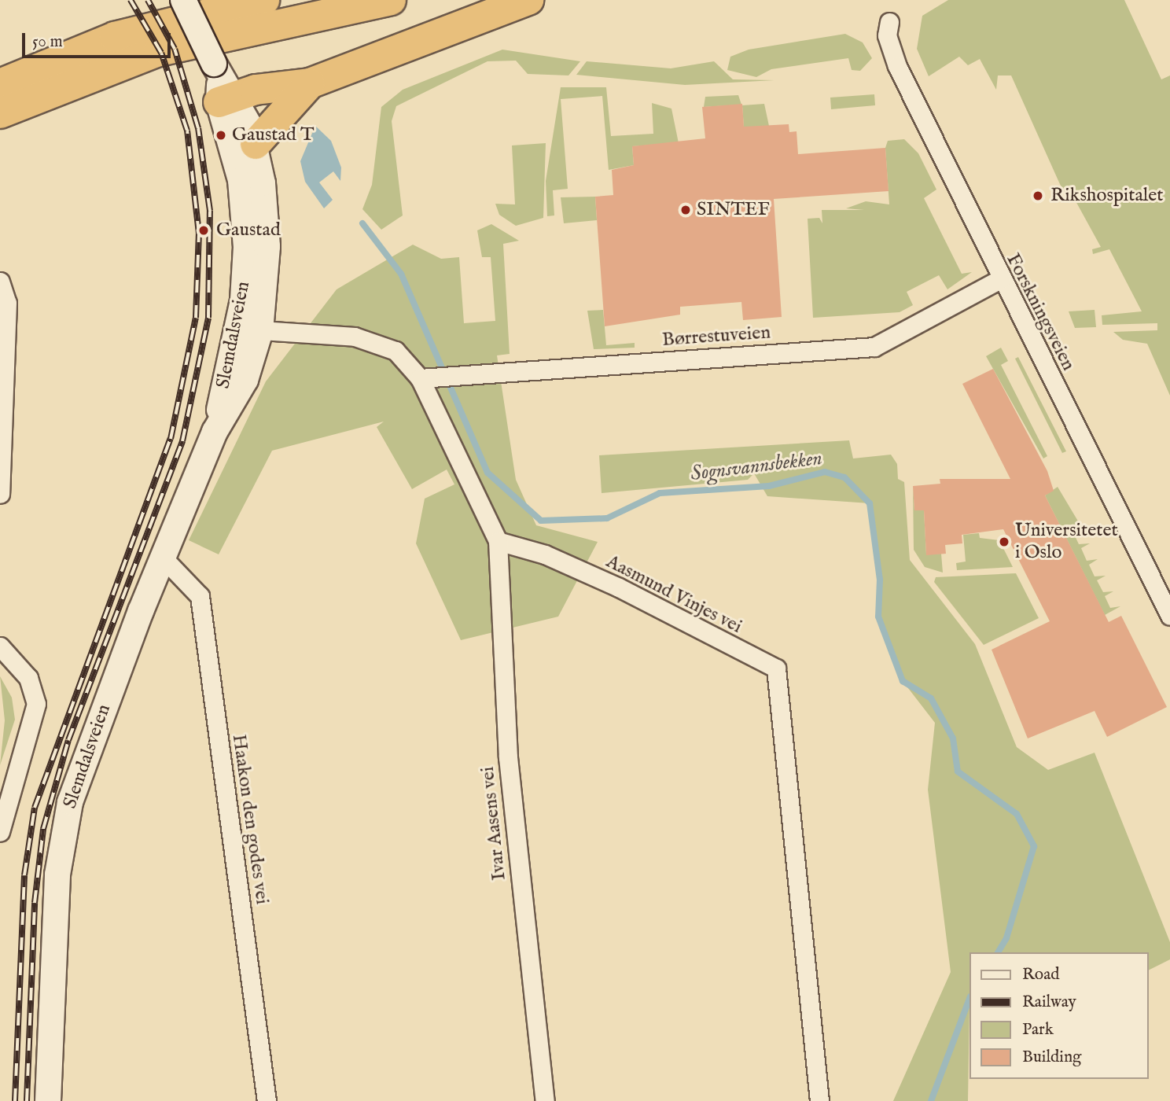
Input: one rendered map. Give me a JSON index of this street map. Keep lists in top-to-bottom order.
{
  "streets": {
    "main road": ["Slemdalsveien"],
    "street": [
      "Forskningsveien",
      "Børrestuveien",
      "Aasmund Vinjes vei",
      "Haakon den godes vei",
      "Ivar Aasens vei"
    ]
  },
  "crossings": [
    ["Forskningsveien", "Børrestuveien"],
    ["Slemdalsveien", "Haakon den godes vei"],
    ["Aasmund Vinjes vei", "Ivar Aasens vei"]
  ],
  "water": ["Sognsvannsbekken"],
  "places": [
    "Gaustad T",
    "Rikshospitalet",
    "SINTEF",
    "Gaustad",
    "Universitetet i Oslo"
  ],
  "legend": [
    "Road",
    "Railway",
    "Park",
    "Building"
  ],
  "scale_bar": "50 m"
}
